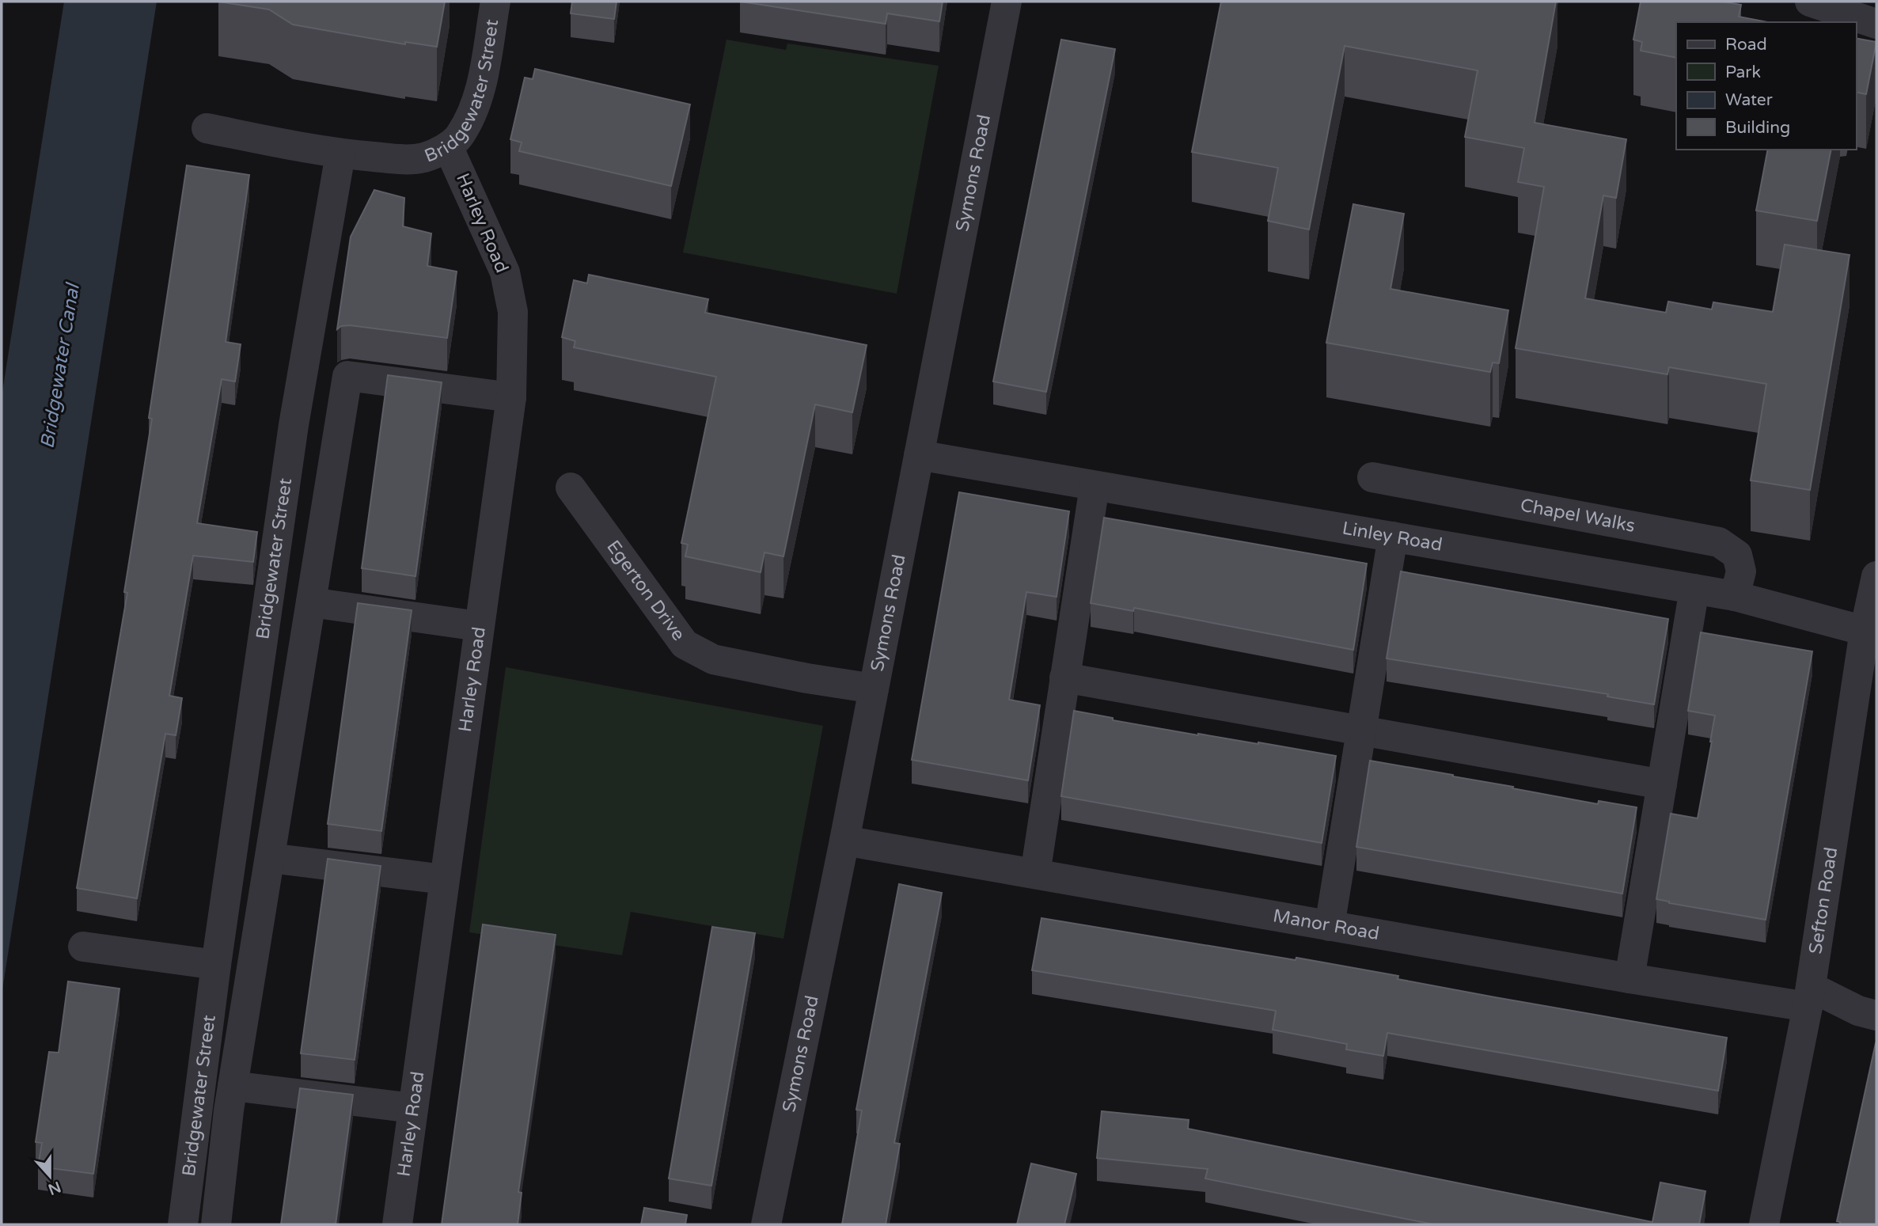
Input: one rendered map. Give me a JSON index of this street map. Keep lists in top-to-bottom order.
{
  "streets": {
    "street": [
      "Bridgewater Street",
      "Symons Road",
      "Harley Road",
      "Chapel Walks",
      "Linley Road",
      "Egerton Drive",
      "Sefton Road",
      "Manor Road"
    ]
  },
  "crossings": [
    ["Bridgewater Street", "Harley Road"],
    ["Symons Road", "Linley Road"],
    ["Symons Road", "Egerton Drive"],
    ["Symons Road", "Manor Road"],
    ["Chapel Walks", "Linley Road"],
    ["Linley Road", "Sefton Road"],
    ["Sefton Road", "Manor Road"]
  ],
  "water": ["Bridgewater Canal"],
  "legend": [
    "Road",
    "Park",
    "Water",
    "Building"
  ],
  "north": "bottom"
}
